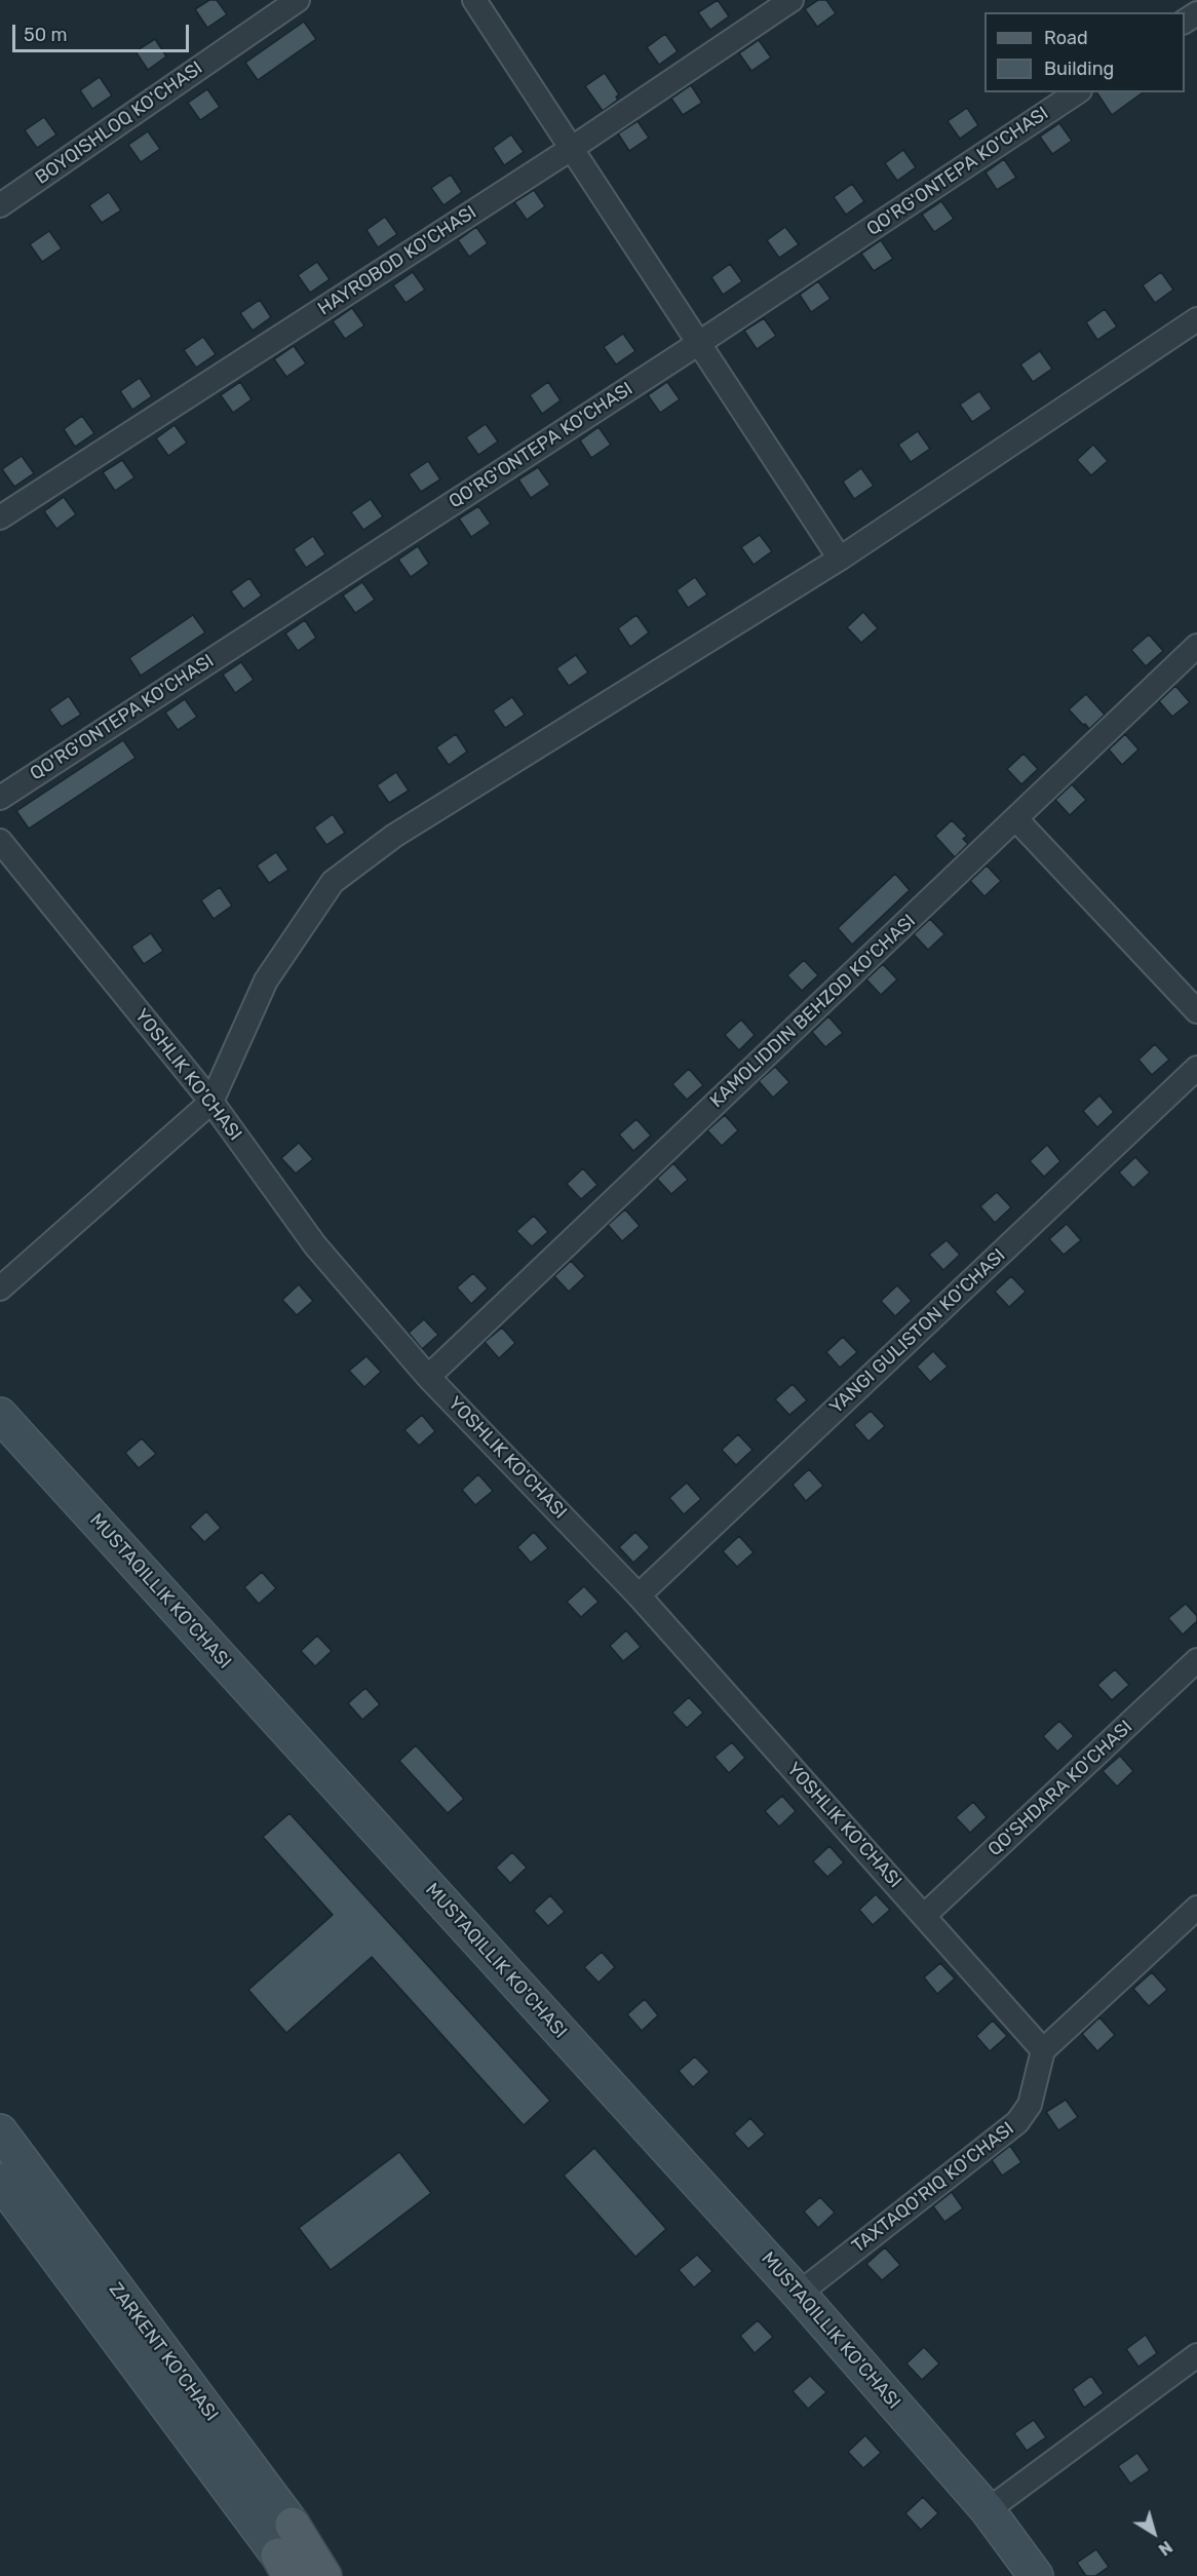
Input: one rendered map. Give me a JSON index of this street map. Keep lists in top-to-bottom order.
{
  "streets": {
    "main road": ["MUSTAQILLIK KO'CHASI", "ZARKENT KO'CHASI"],
    "street": [
      "BOYQISHLOQ KO'CHASI",
      "QO'RG'ONTEPA KO'CHASI",
      "HAYROBOD KO'CHASI",
      "KAMOLIDDIN BEHZOD KO'CHASI",
      "YOSHLIK KO'CHASI",
      "YANGI GULISTON KO'CHASI",
      "QO'SHDARA KO'CHASI",
      "TAXTAQO'RIQ KO'CHASI"
    ]
  },
  "crossings": [
    ["KAMOLIDDIN BEHZOD KO'CHASI", "YOSHLIK KO'CHASI"],
    ["YOSHLIK KO'CHASI", "YANGI GULISTON KO'CHASI"],
    ["YOSHLIK KO'CHASI", "QO'SHDARA KO'CHASI"],
    ["YOSHLIK KO'CHASI", "TAXTAQO'RIQ KO'CHASI"],
    ["MUSTAQILLIK KO'CHASI", "TAXTAQO'RIQ KO'CHASI"]
  ],
  "legend": ["Road", "Building"],
  "scale_bar": "50 m",
  "north": "bottom right"
}
